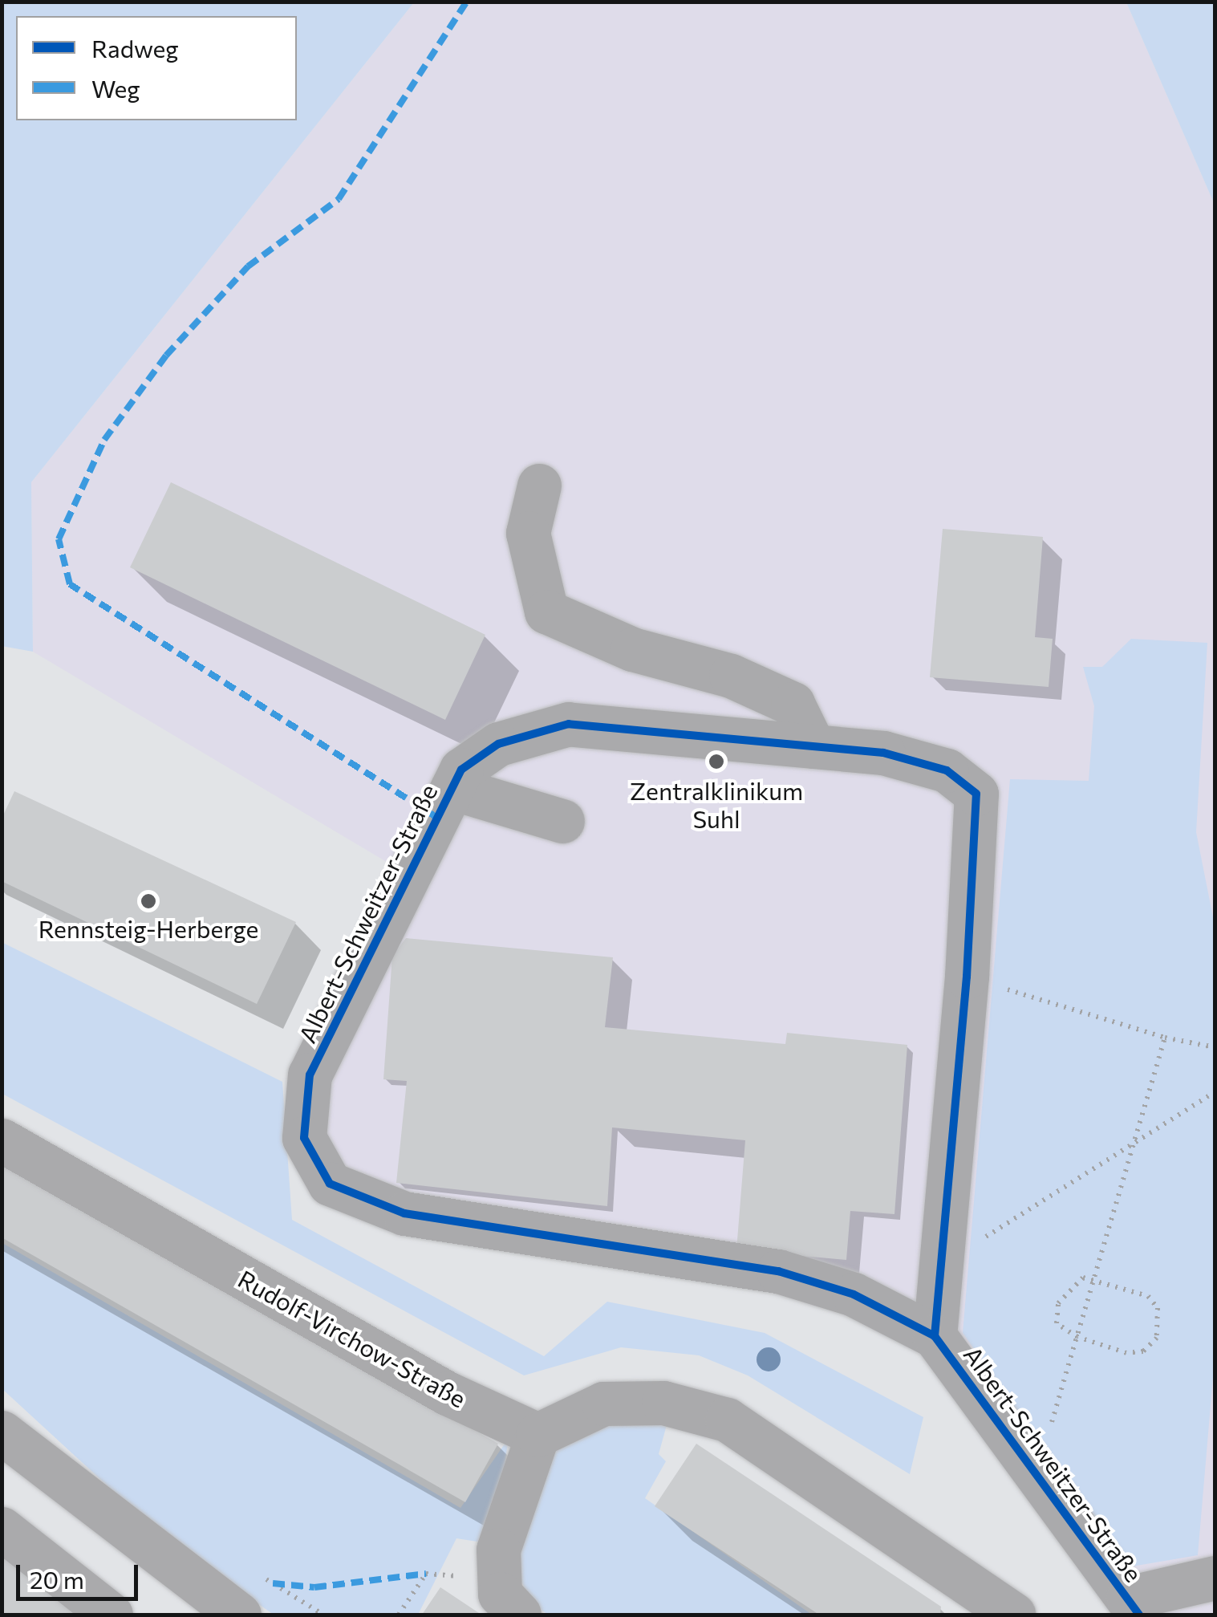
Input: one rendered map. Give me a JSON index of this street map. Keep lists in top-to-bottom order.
{
  "streets": {
    "street": ["Albert-Schweitzer-Straße", "Rudolf-Virchow-Straße"]
  },
  "places": ["Zentralklinikum Suhl", "Rennsteig-Herberge"],
  "legend": ["Radweg", "Weg"],
  "scale_bar": "20 m"
}
